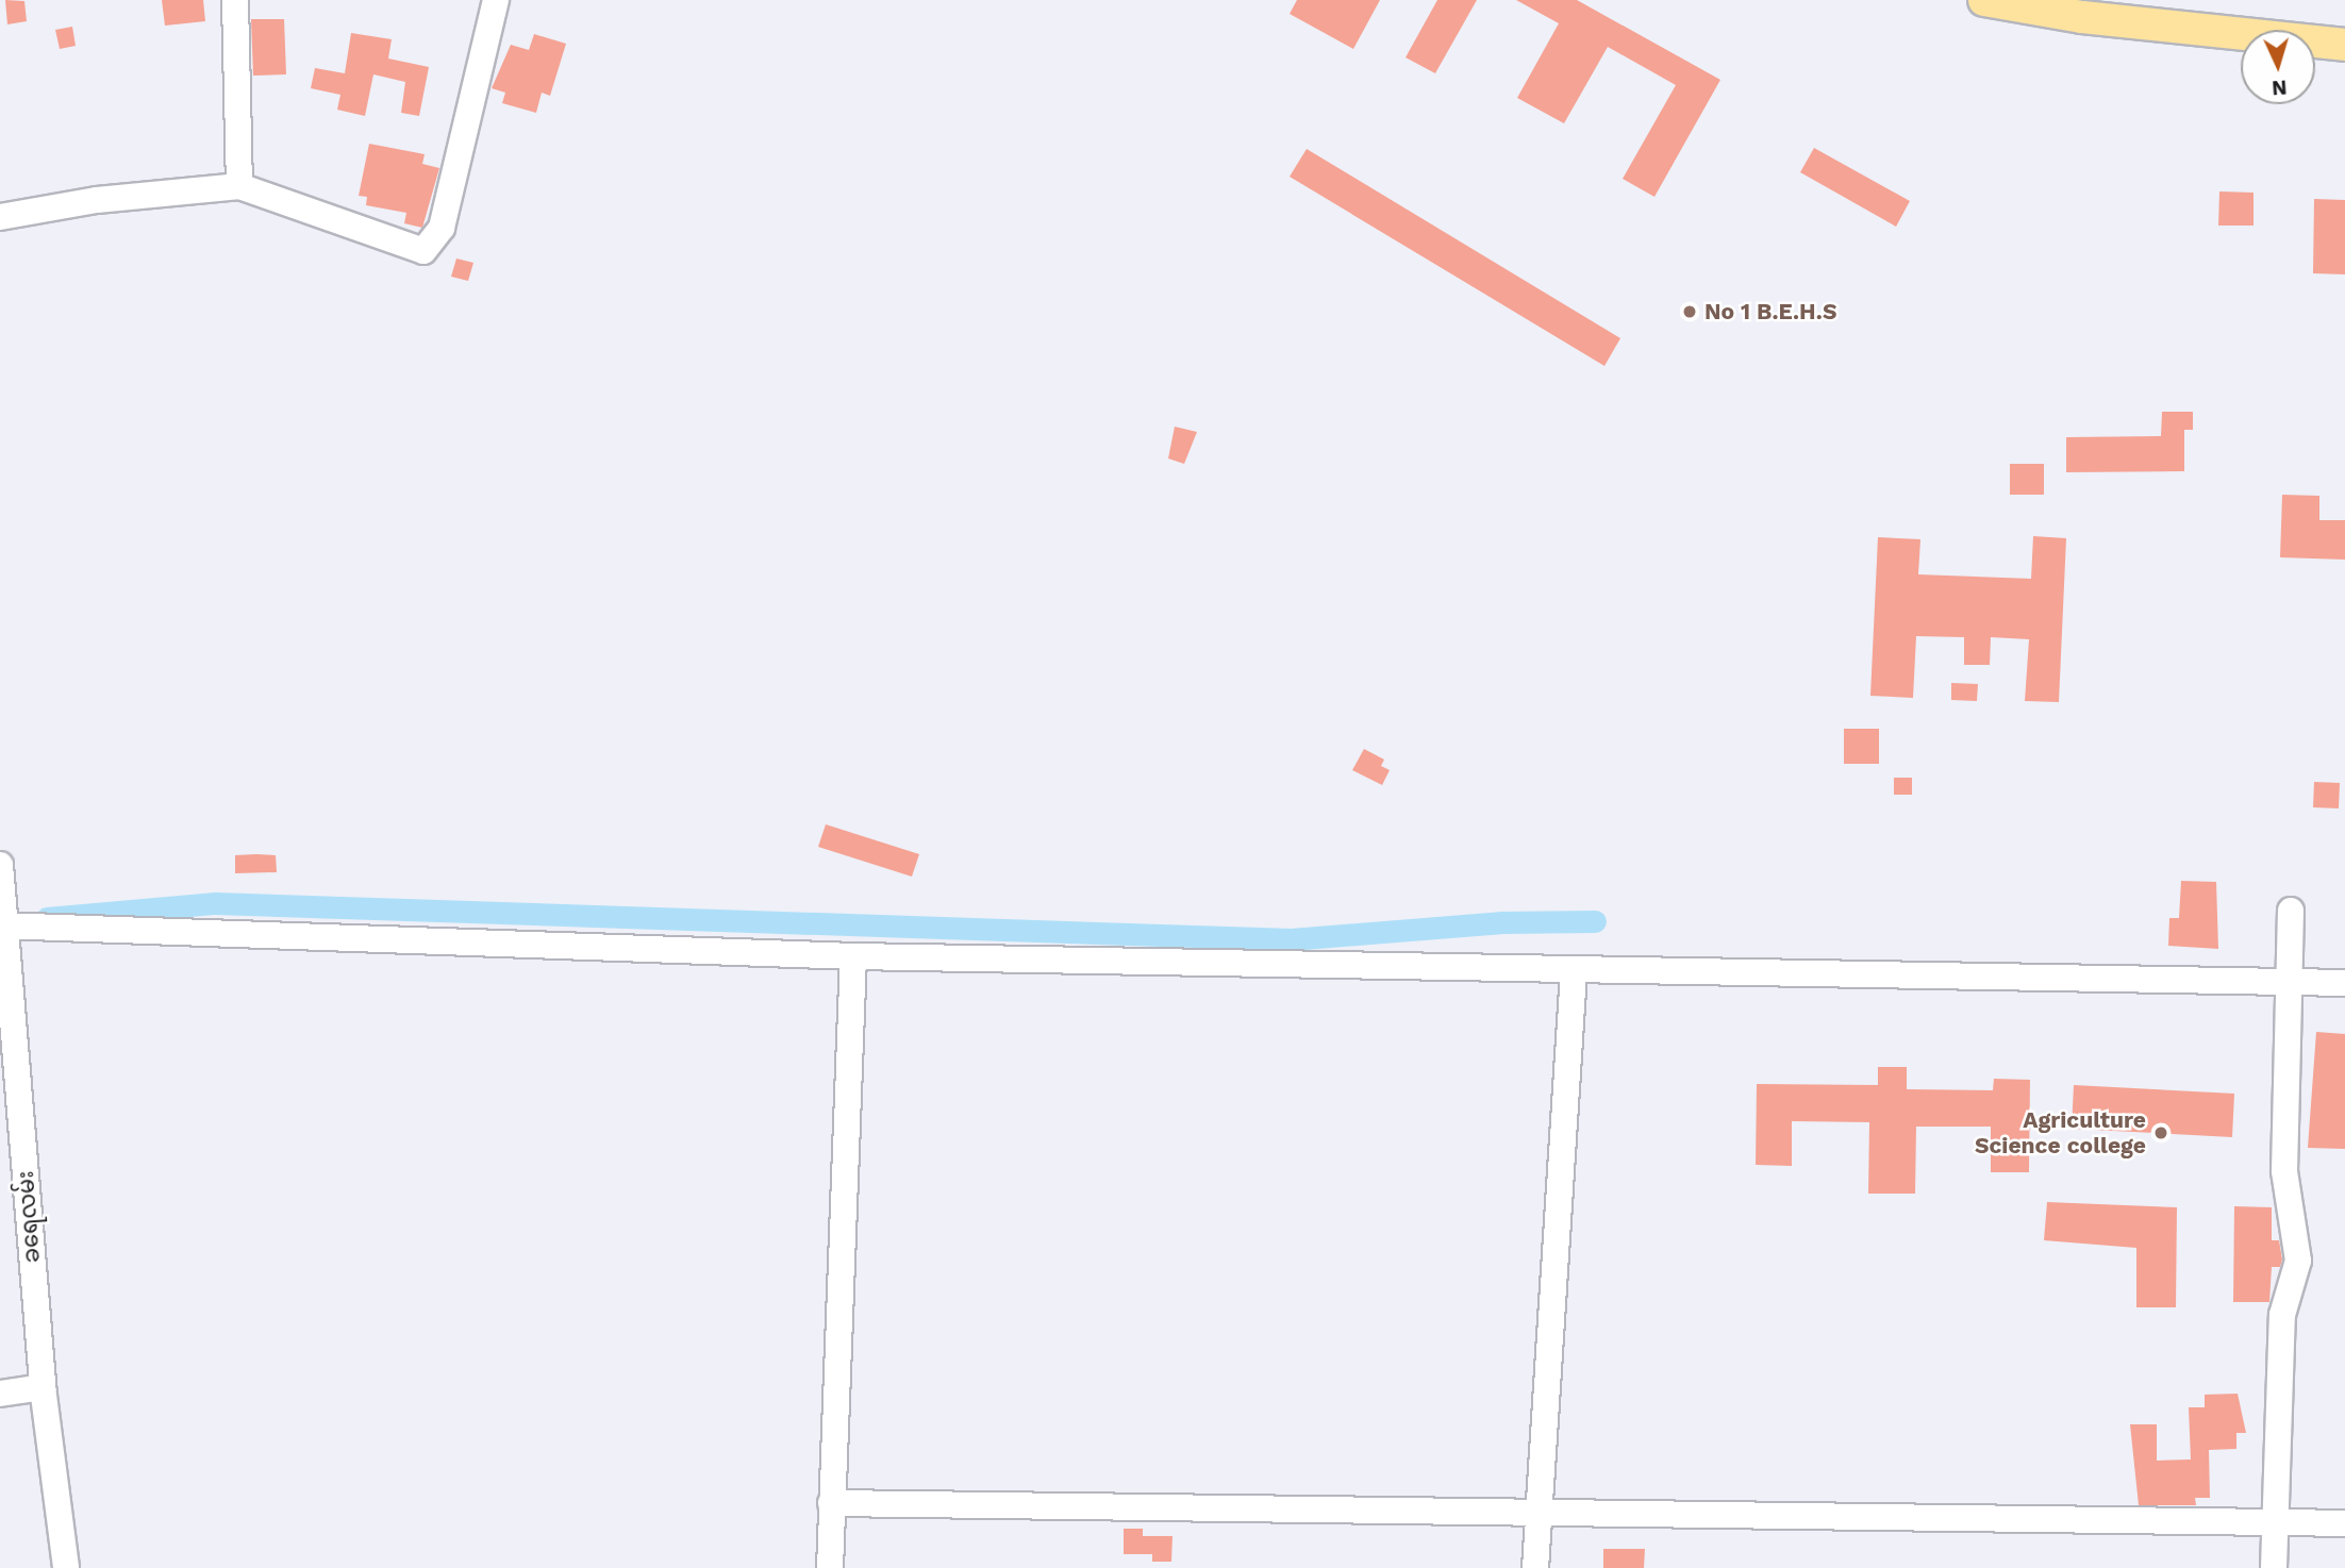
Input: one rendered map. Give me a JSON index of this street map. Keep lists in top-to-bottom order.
{
  "streets": {
    "street": ["ခရေလမ်း"]
  },
  "places": ["No 1 B.E.H.S", "Agriculture Science college"],
  "north": "bottom"
}
